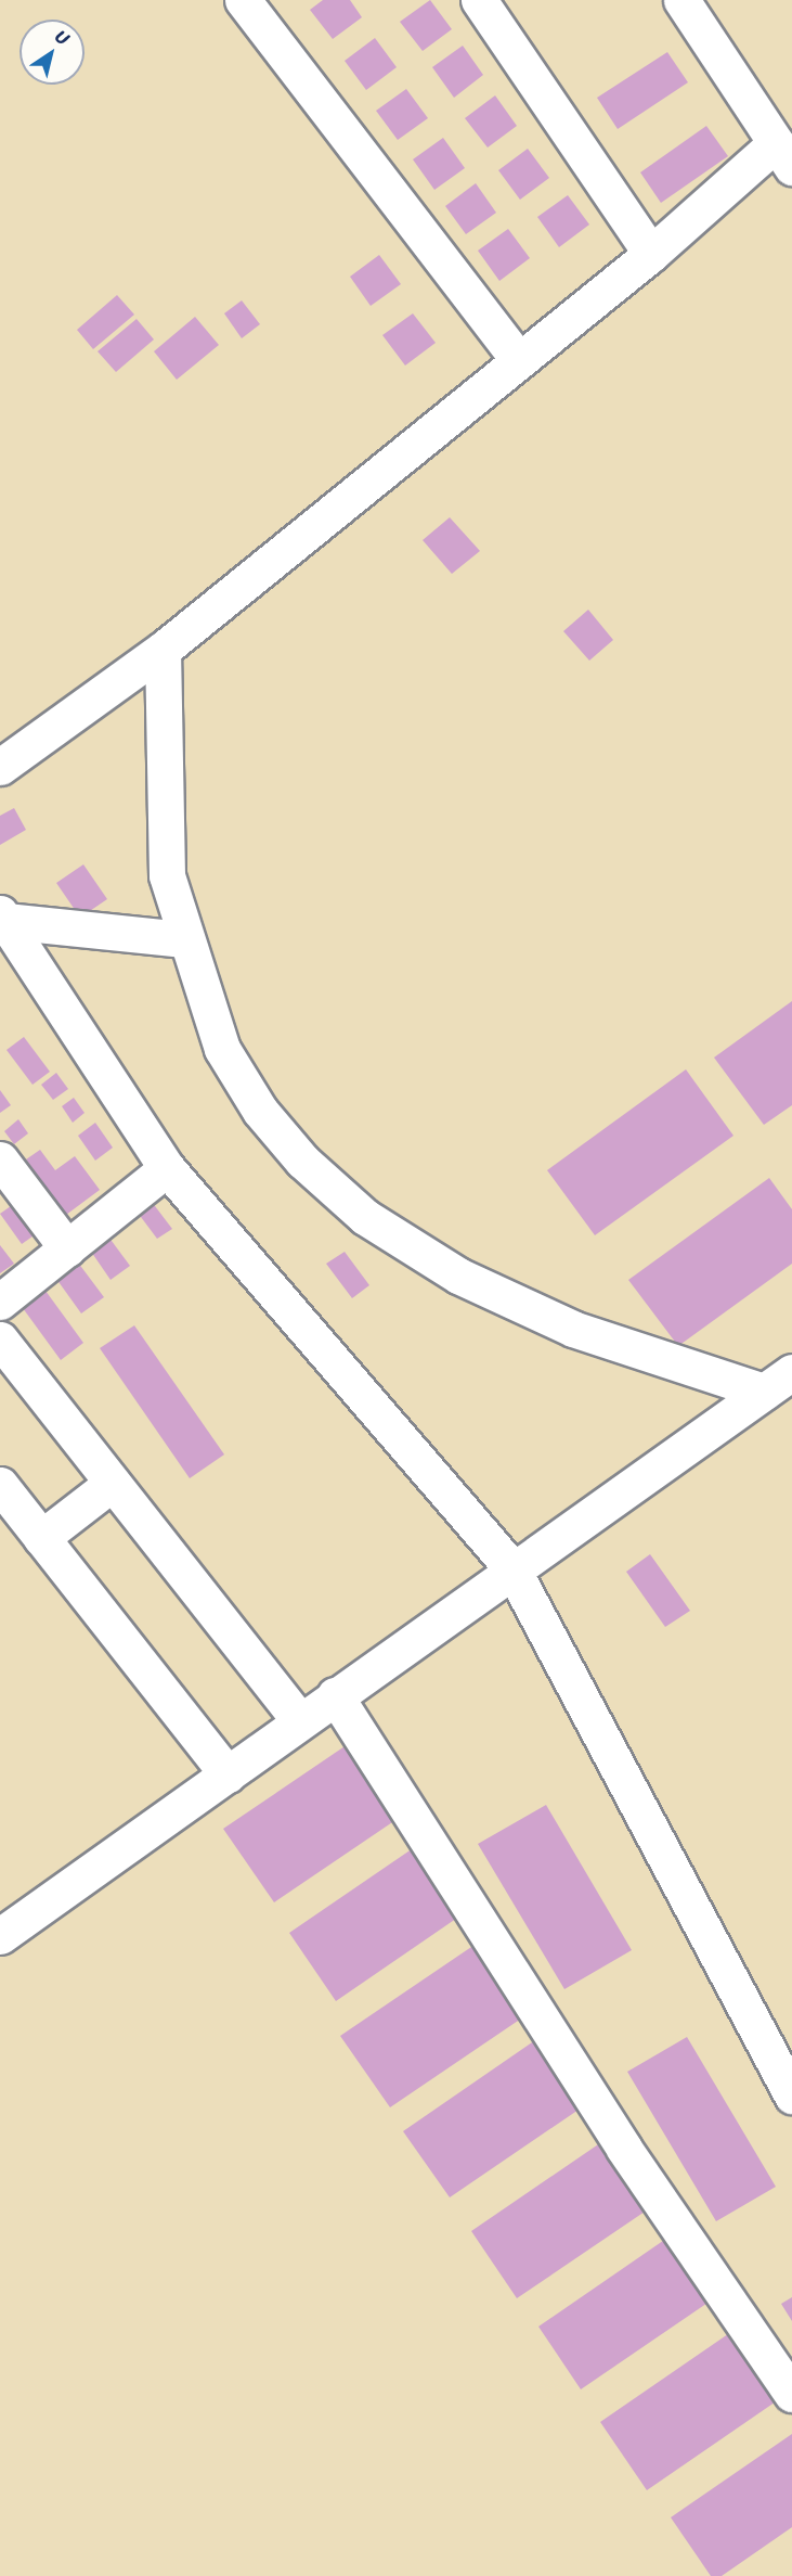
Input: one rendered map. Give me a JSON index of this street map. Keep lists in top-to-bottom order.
{
  "north": "top right"
}
